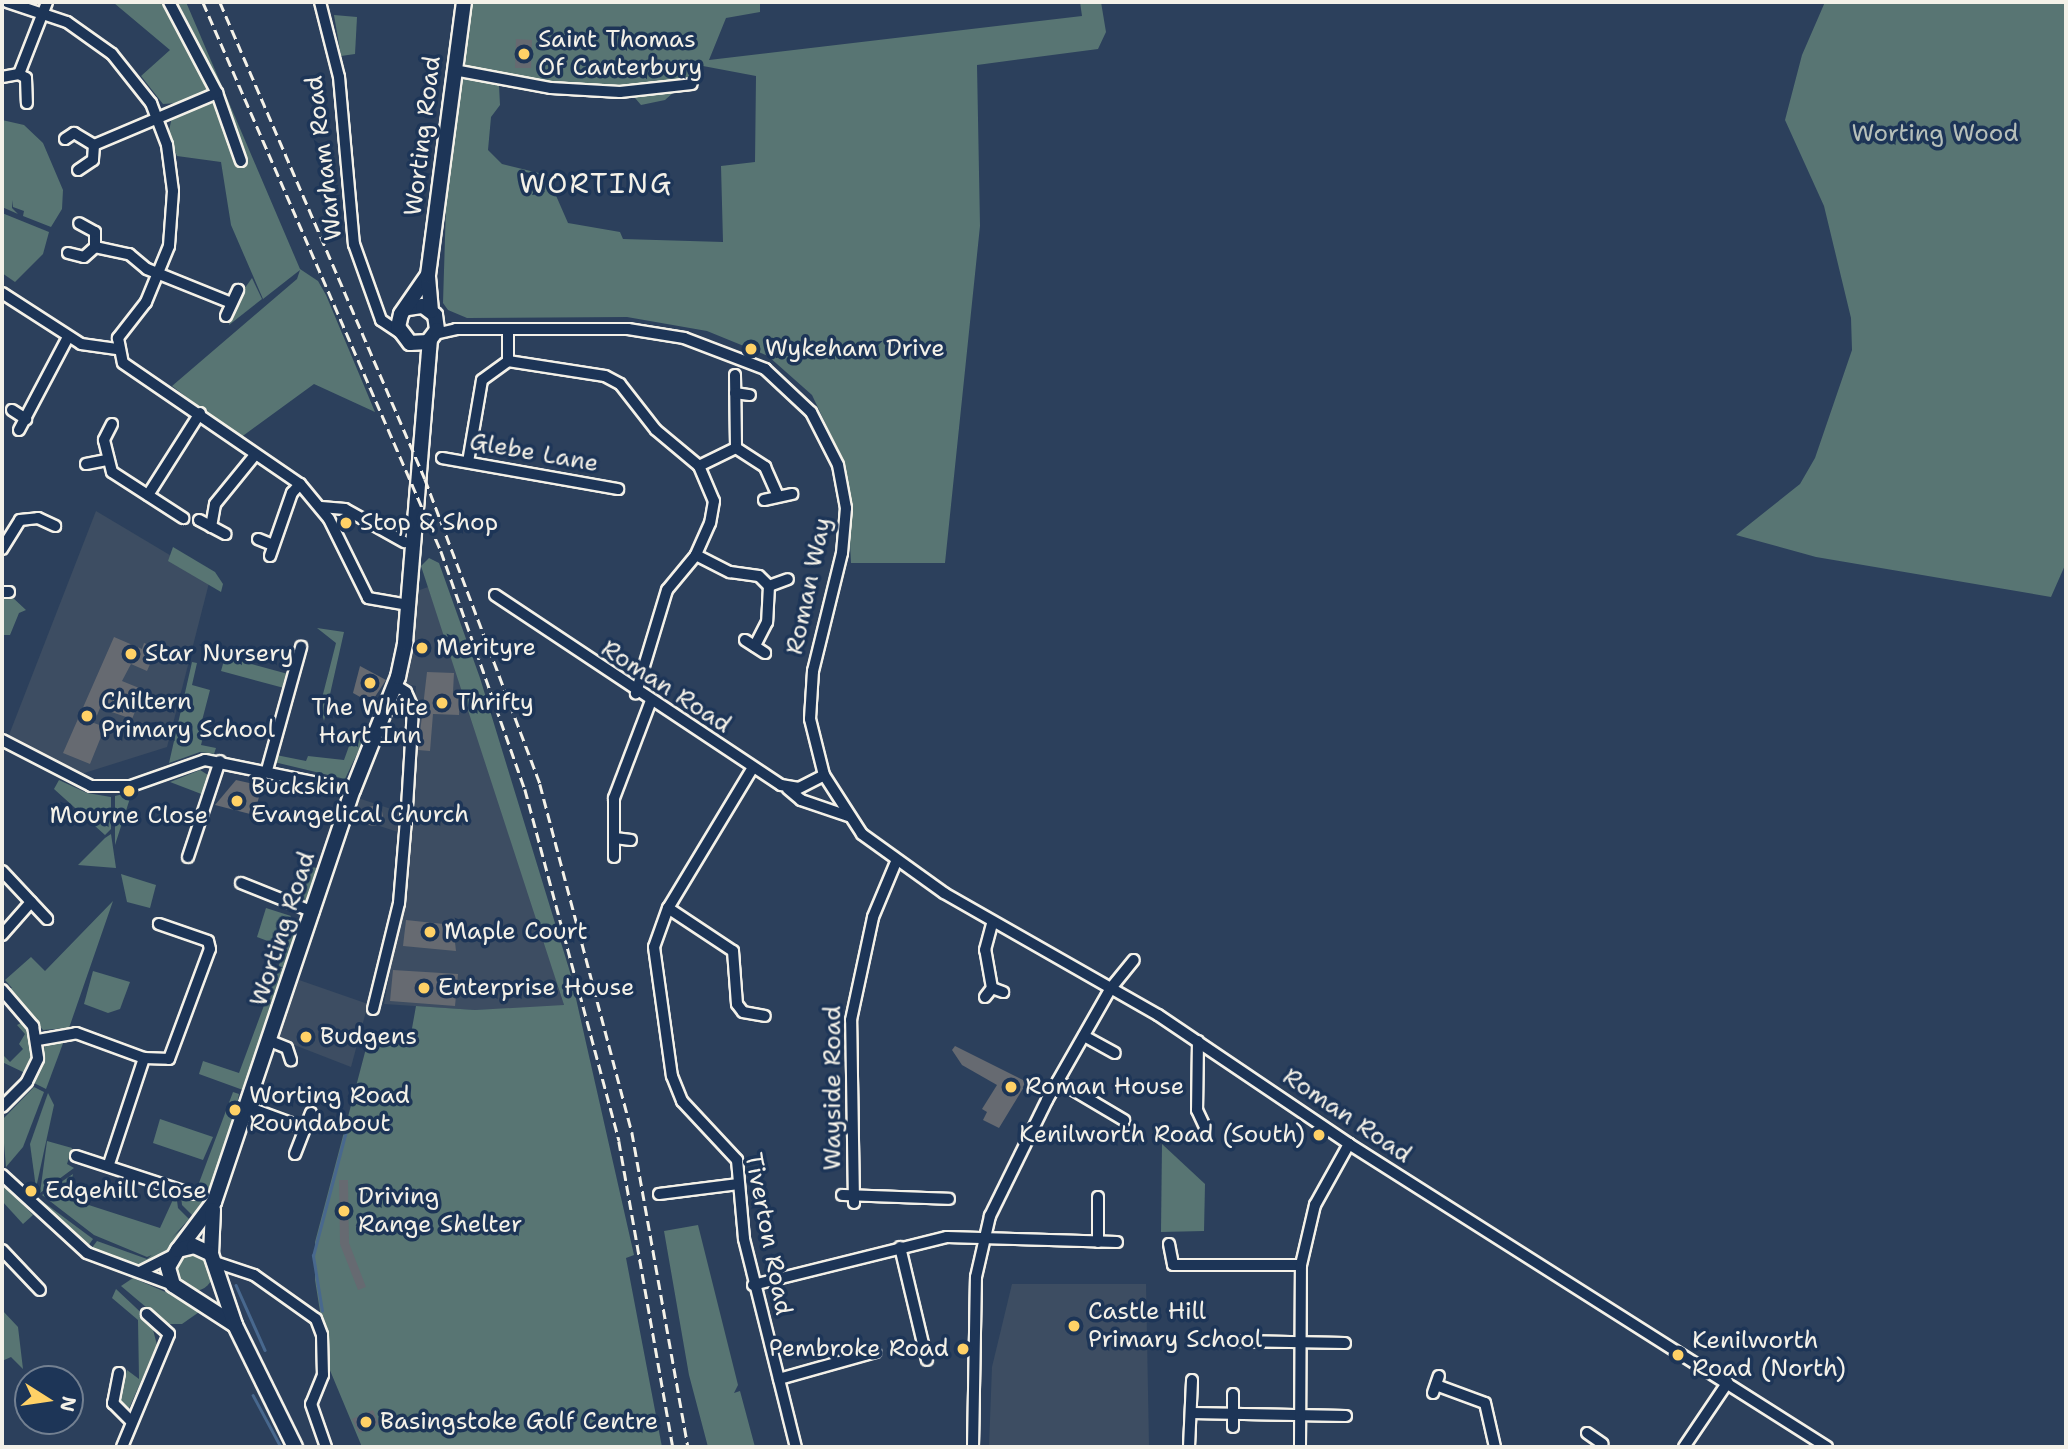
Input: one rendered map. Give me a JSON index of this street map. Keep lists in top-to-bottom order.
{
  "streets": {
    "main road": ["Worting Road"],
    "street": [
      "Warham Road",
      "Glebe Lane",
      "Roman Way",
      "Roman Road",
      "Wayside Road",
      "Tiverton Road"
    ]
  },
  "crossings": [
    ["Worting Road", "Warham Road"],
    ["Worting Road", "Roman Way"],
    ["Roman Way", "Roman Road"],
    ["Roman Road", "Wayside Road"],
    ["Roman Road", "Tiverton Road"]
  ],
  "districts": ["WORTING"],
  "parks": ["Worting Wood"],
  "places": [
    "Saint Thomas Of Canterbury",
    "Wykeham Drive",
    "Stop & Shop",
    "Merityre",
    "Star Nursery",
    "The White Hart Inn",
    "Thrifty",
    "Chiltern Primary School",
    "Mourne Close",
    "Buckskin Evangelical Church",
    "Maple Court",
    "Enterprise House",
    "Budgens",
    "Roman House",
    "Worting Road Roundabout",
    "Kenilworth Road (South)",
    "Edgehill Close",
    "Driving Range Shelter",
    "Castle Hill Primary School",
    "Pembroke Road",
    "Kenilworth Road (North)",
    "Basingstoke Golf Centre"
  ],
  "north": "right"
}
